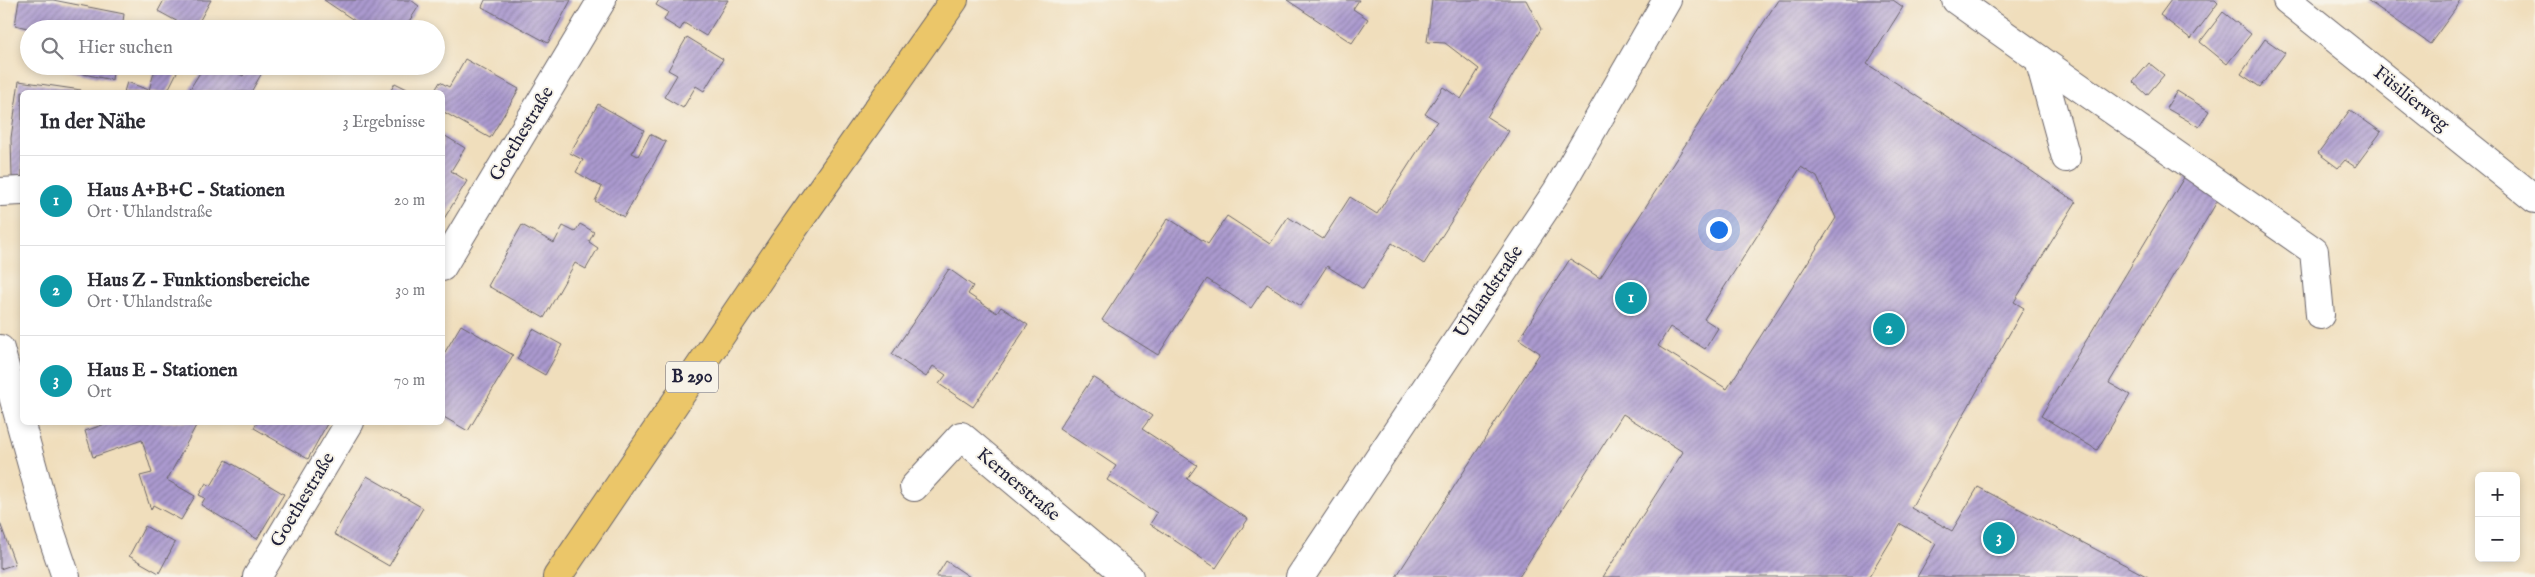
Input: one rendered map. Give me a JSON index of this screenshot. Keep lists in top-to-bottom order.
{
  "streets": {
    "main road": ["B 290"],
    "street": [
      "Füsilierweg",
      "Goethestraße",
      "Uhlandstraße",
      "Kernerstraße"
    ]
  },
  "page": {
    "search": "Hier suchen",
    "heading": ["In der Nähe", "3 Ergebnisse"],
    "list": [
      {
        "mark": "1",
        "name": "Haus A+B+C - Stationen",
        "note": "Ort · Uhlandstraße",
        "value": "20 m"
      },
      {
        "mark": "2",
        "name": "Haus Z - Funktionsbereiche",
        "note": "Ort · Uhlandstraße",
        "value": "30 m"
      },
      {
        "mark": "3",
        "name": "Haus E - Stationen",
        "note": "Ort",
        "value": "70 m"
      }
    ],
    "pins": ["1", "2", "3"],
    "map_buttons": ["+", "−"]
  }
}
